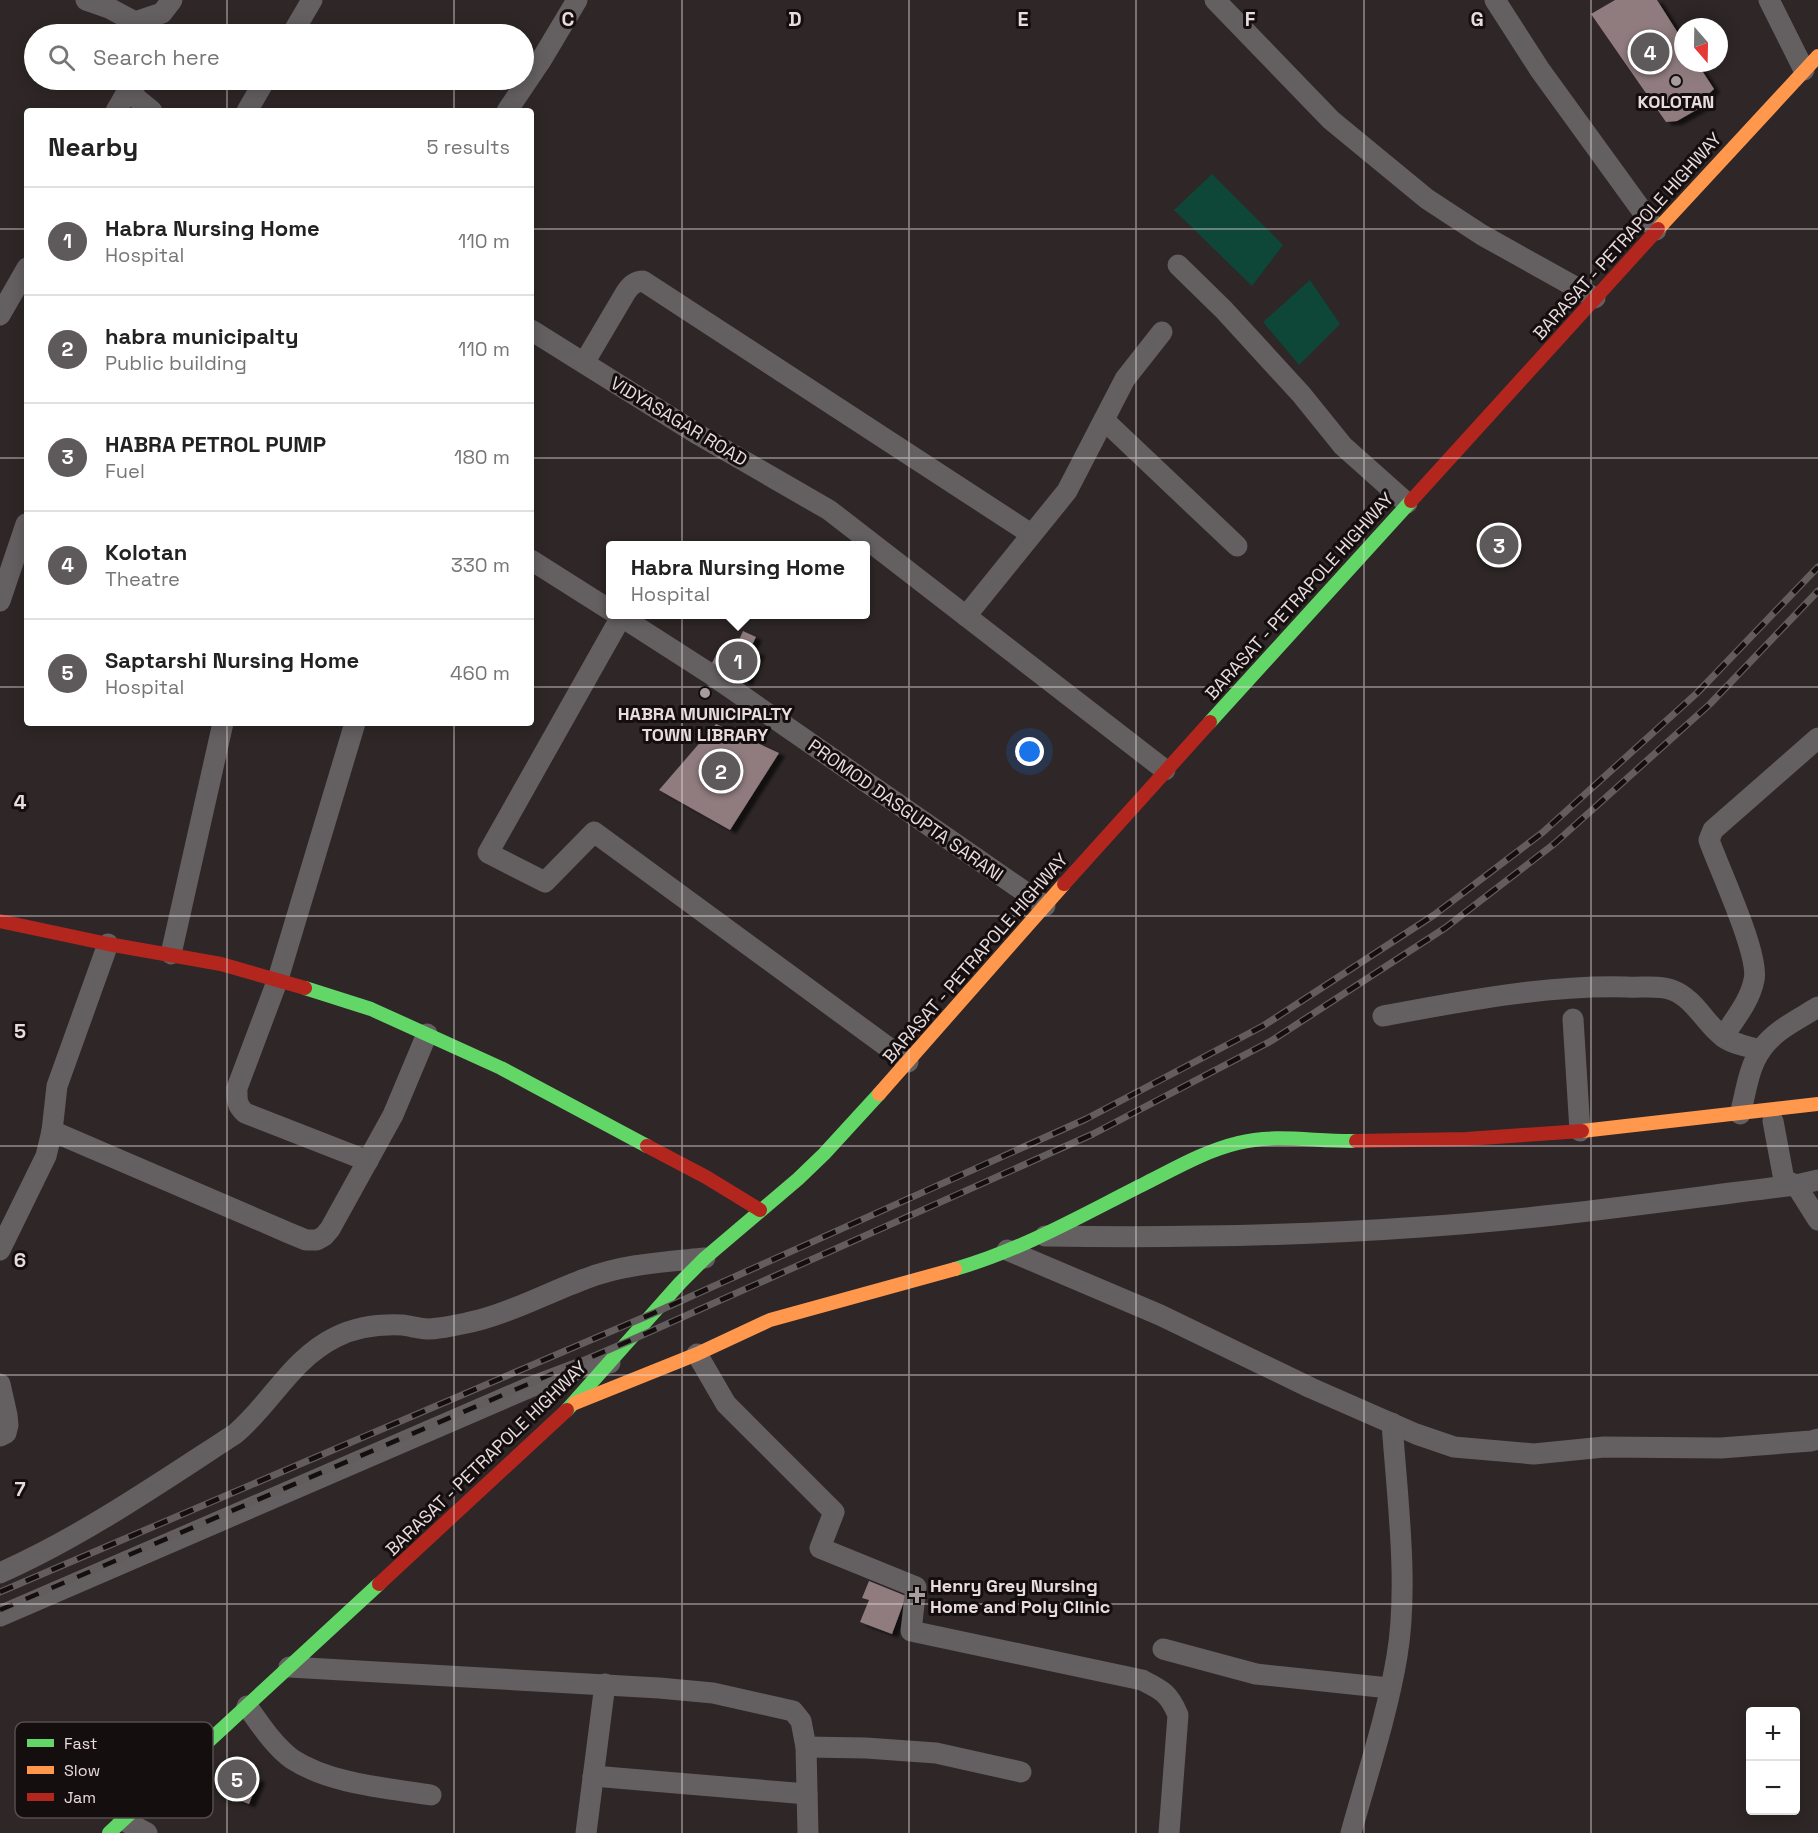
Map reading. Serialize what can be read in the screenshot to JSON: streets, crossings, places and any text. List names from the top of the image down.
{
  "streets": {
    "main road": ["BARASAT - PETRAPOLE HIGHWAY"],
    "street": ["VIDYASAGAR ROAD", "PROMOD DASGUPTA SARANI"]
  },
  "crossings": [
    ["BARASAT - PETRAPOLE HIGHWAY", "VIDYASAGAR ROAD"],
    ["BARASAT - PETRAPOLE HIGHWAY", "PROMOD DASGUPTA SARANI"]
  ],
  "places": {
    "other": ["KOLOTAN", "HABRA MUNICIPALTY TOWN LIBRARY"],
    "health": ["Henry Grey Nursing Home and Poly Clinic"]
  },
  "legend": ["Fast", "Slow", "Jam"],
  "north": "bottom",
  "page": {
    "search": "Search here",
    "pins": [
      "4",
      "3",
      "1",
      "2",
      "5"
    ],
    "heading": ["Nearby", "5 results"],
    "list": [
      {
        "mark": "1",
        "name": "Habra Nursing Home",
        "note": "Hospital",
        "value": "110 m"
      },
      {
        "mark": "2",
        "name": "habra municipalty",
        "note": "Public building",
        "value": "110 m"
      },
      {
        "mark": "3",
        "name": "HABRA PETROL PUMP",
        "note": "Fuel",
        "value": "180 m"
      },
      {
        "mark": "4",
        "name": "Kolotan",
        "note": "Theatre",
        "value": "330 m"
      },
      {
        "mark": "5",
        "name": "Saptarshi Nursing Home",
        "note": "Hospital",
        "value": "460 m"
      }
    ],
    "popup": ["Habra Nursing Home", "Hospital"],
    "map_buttons": ["+", "−"]
  },
  "grid": {
    "columns": [
      "C",
      "D",
      "E",
      "F",
      "G"
    ],
    "rows": [
      "4",
      "5",
      "6",
      "7"
    ]
  }
}
